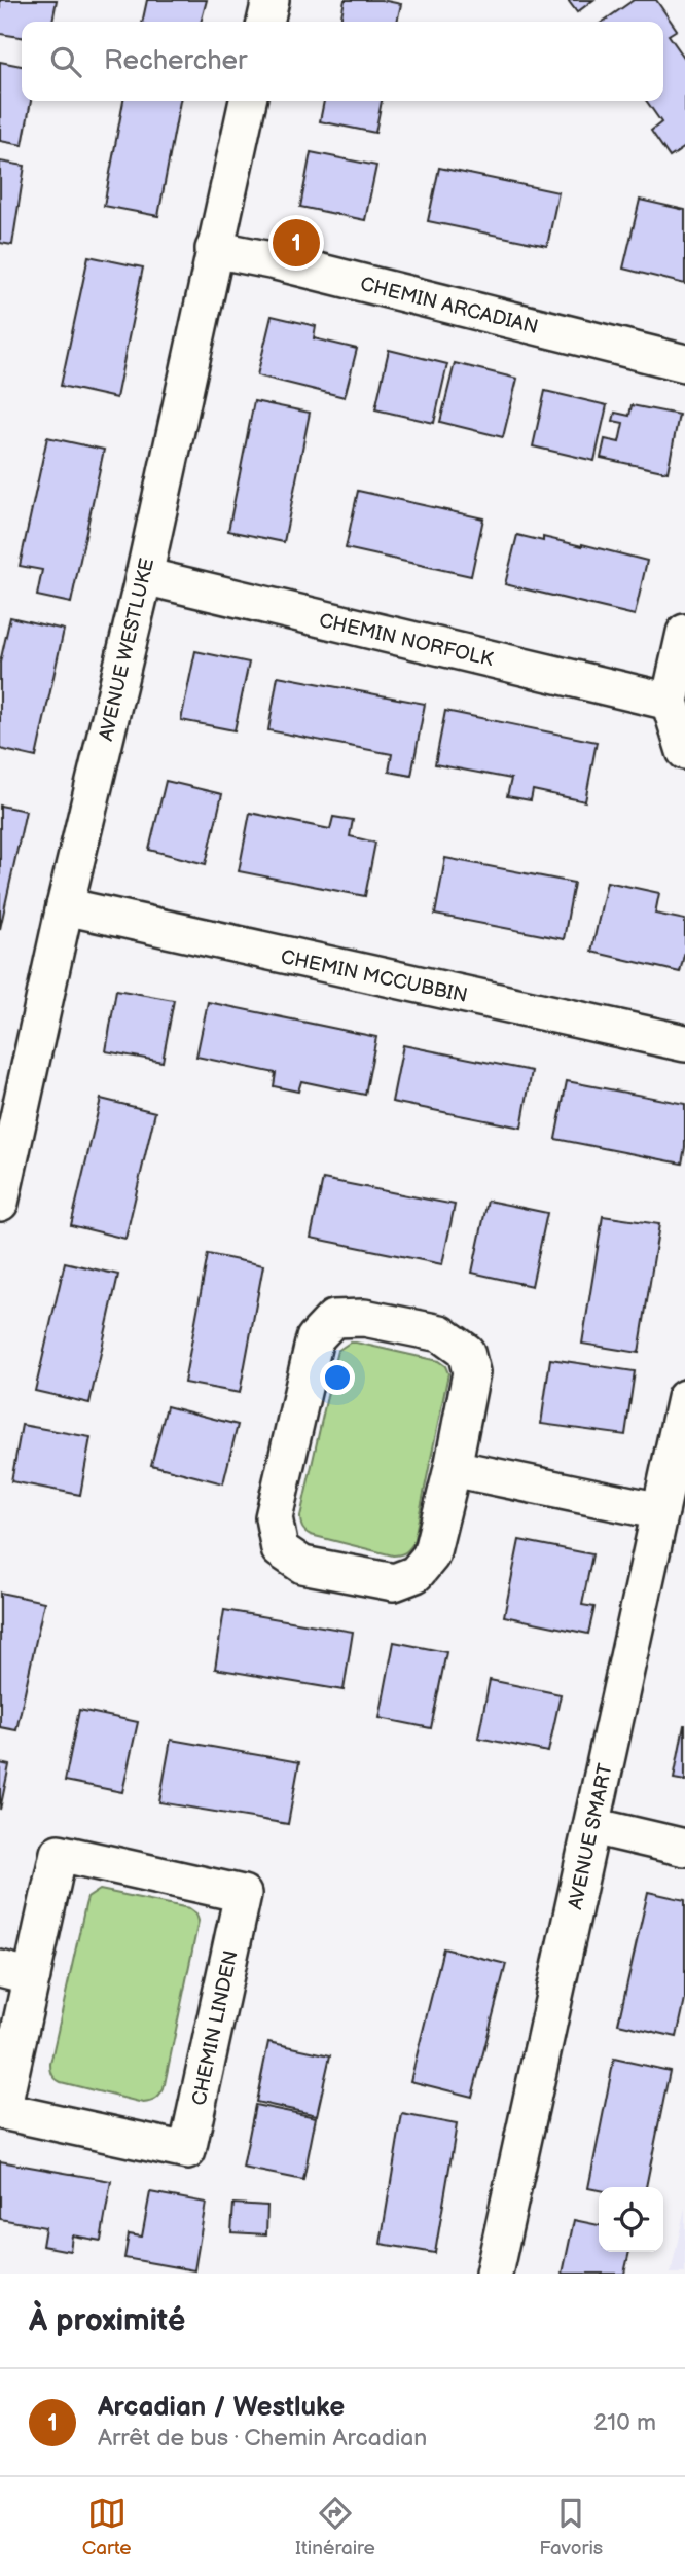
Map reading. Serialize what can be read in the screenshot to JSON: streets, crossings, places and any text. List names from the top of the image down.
{
  "streets": {
    "street": [
      "CHEMIN ARCADIAN",
      "CHEMIN NORFOLK",
      "AVENUE WESTLUKE",
      "CHEMIN MCCUBBIN",
      "AVENUE SMART",
      "CHEMIN LINDEN"
    ]
  },
  "crossings": [
    ["CHEMIN ARCADIAN", "AVENUE WESTLUKE"],
    ["CHEMIN NORFOLK", "AVENUE WESTLUKE"],
    ["AVENUE WESTLUKE", "CHEMIN MCCUBBIN"]
  ],
  "page": {
    "search": "Rechercher",
    "pins": "1",
    "heading": "À proximité",
    "list": [
      {
        "mark": "1",
        "name": "Arcadian / Westluke",
        "note": "Arrêt de bus · Chemin Arcadian",
        "value": "210 m"
      }
    ],
    "nav": ["Carte", "Itinéraire", "Favoris"]
  }
}
